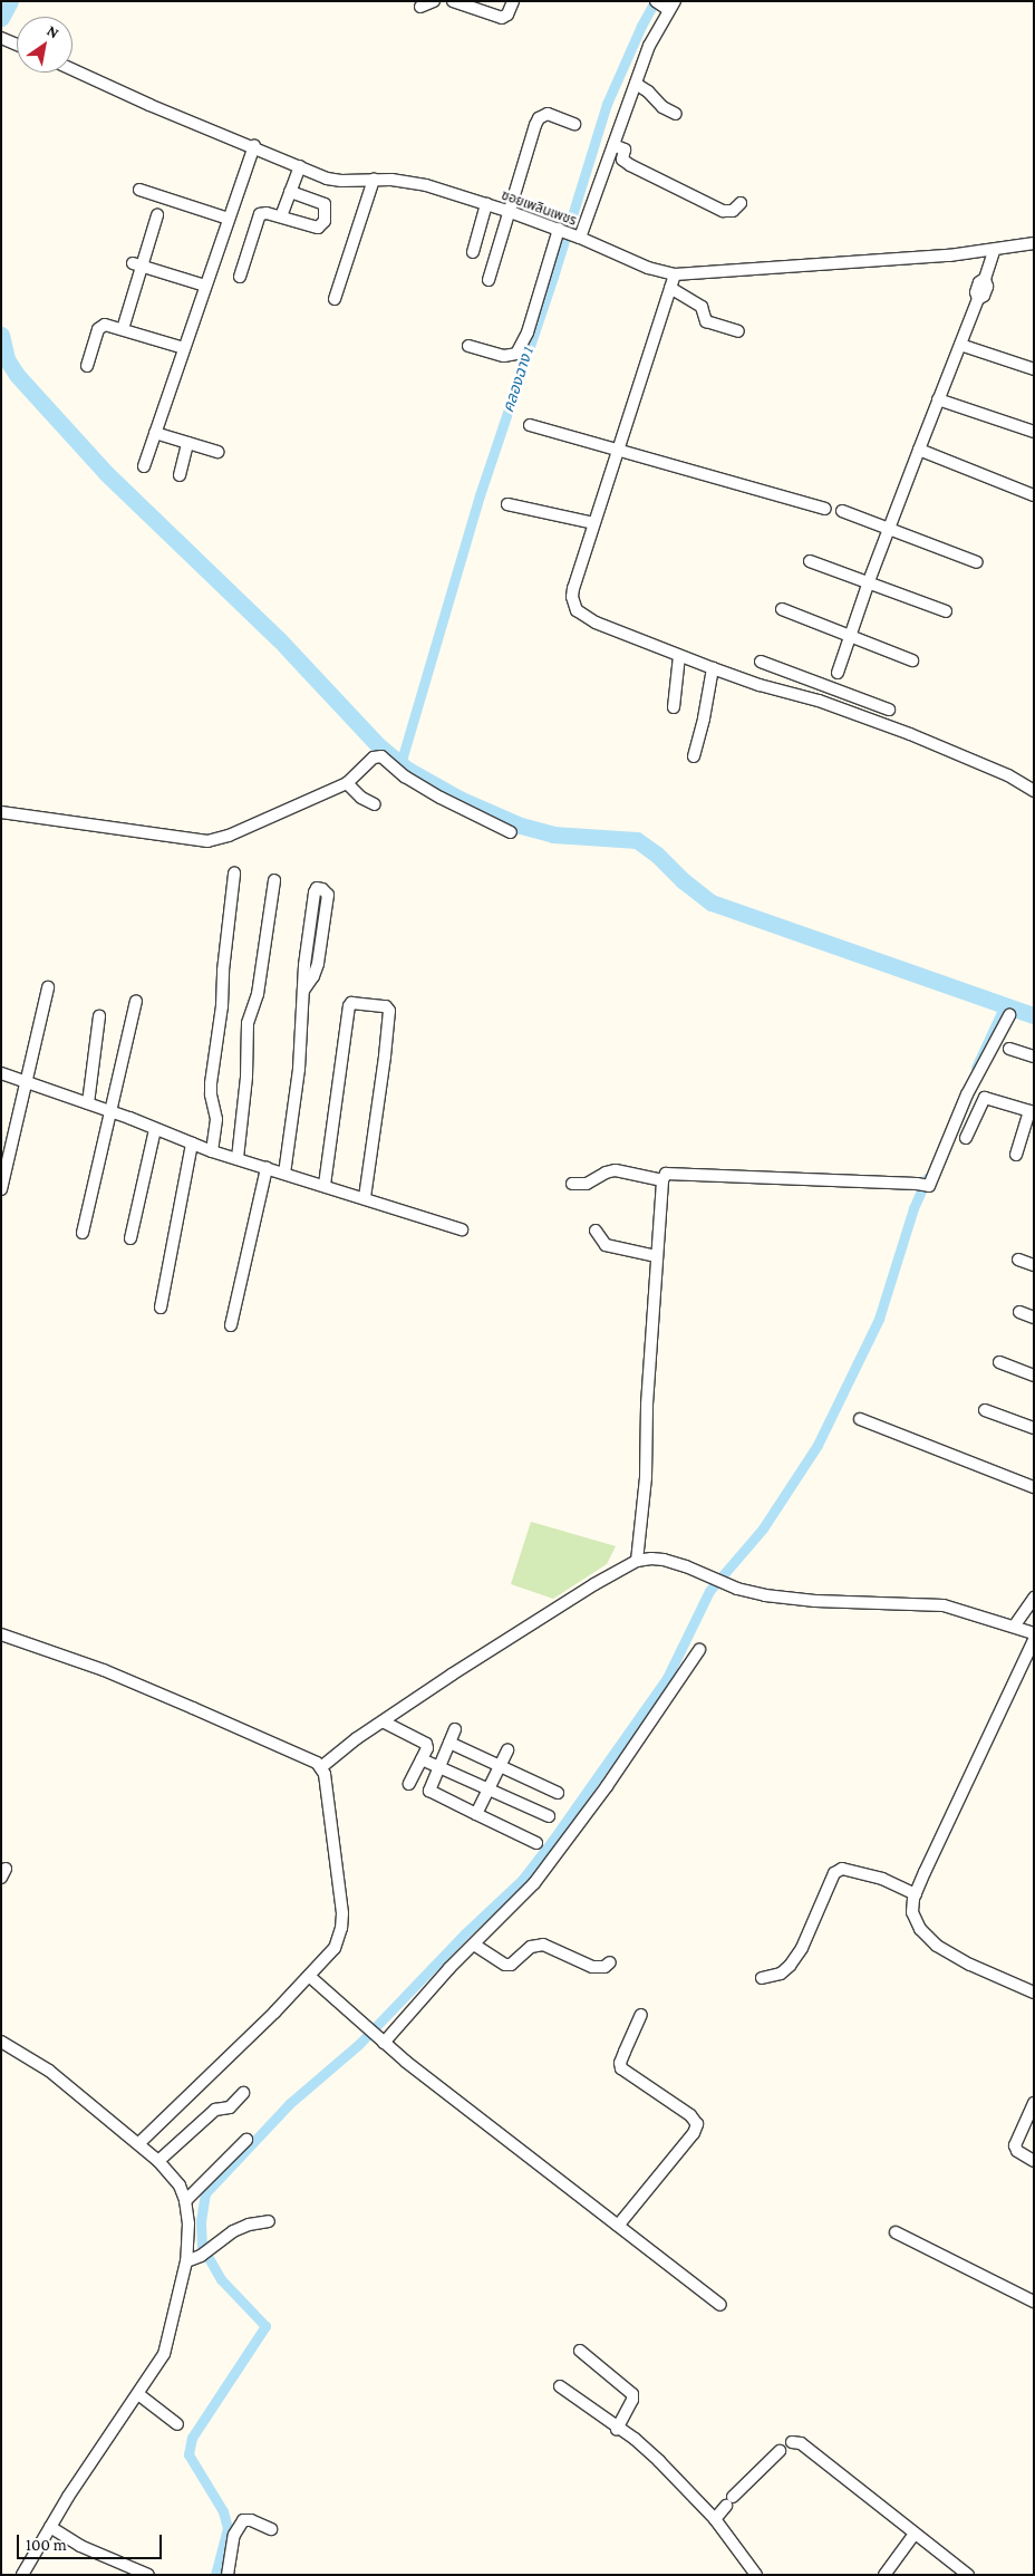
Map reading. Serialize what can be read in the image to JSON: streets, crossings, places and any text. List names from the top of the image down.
{
  "streets": {
    "street": ["ซอยเพลินเพชร"]
  },
  "water": ["คลองฉาง 1"],
  "scale_bar": "100 m",
  "north": "top right"
}
